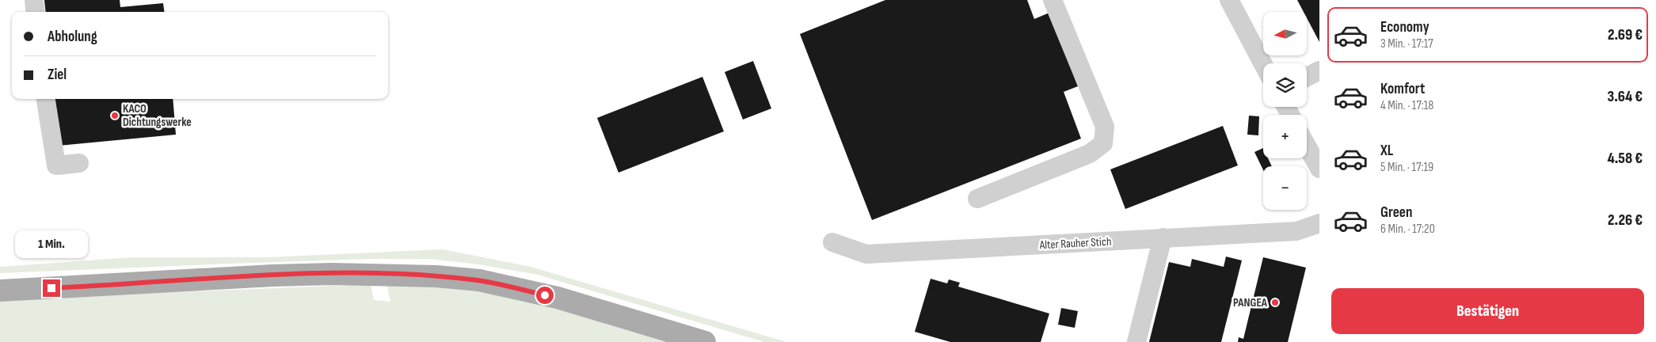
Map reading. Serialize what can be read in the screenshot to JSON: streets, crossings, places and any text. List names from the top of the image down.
{
  "streets": {
    "street": ["Alter Rauher Stich"]
  },
  "places": ["KACO Dichtungswerke", "PANGEA"],
  "north": "left",
  "page": {
    "list": [
      {
        "name": "Economy",
        "note": "3 Min. · 17:17",
        "value": "2.69 €"
      },
      {
        "name": "Komfort",
        "note": "4 Min. · 17:18",
        "value": "3.64 €"
      },
      {
        "name": "XL",
        "note": "5 Min. · 17:19",
        "value": "4.58 €"
      },
      {
        "name": "Green",
        "note": "6 Min. · 17:20",
        "value": "2.26 €"
      }
    ],
    "map_buttons": ["+", "−"],
    "banner": ["Abholung", "Ziel"],
    "bubble": "1 Min.",
    "buttons": "Bestätigen"
  }
}
